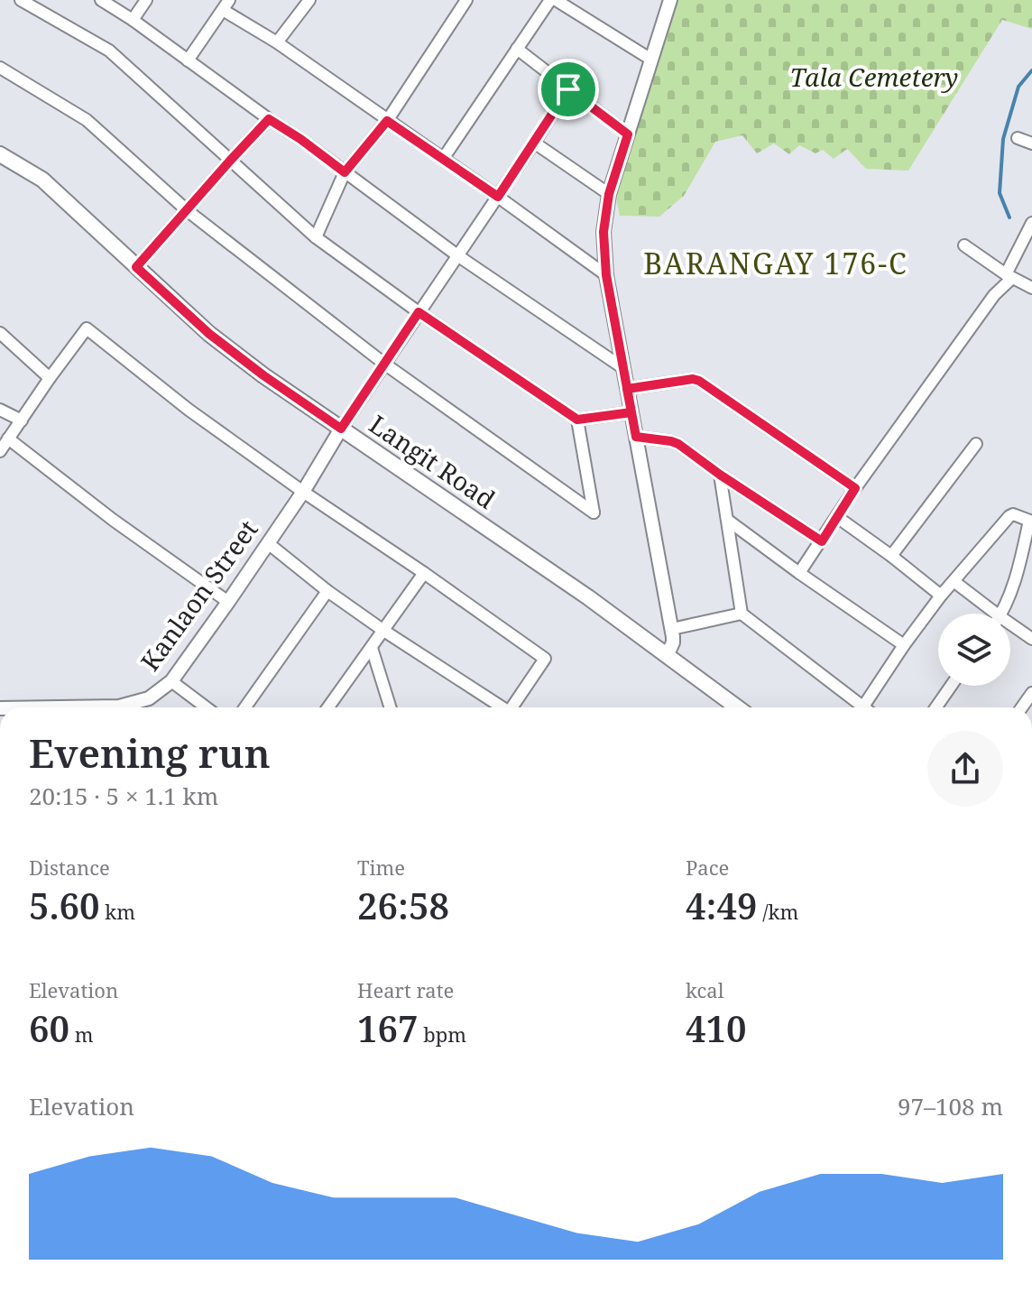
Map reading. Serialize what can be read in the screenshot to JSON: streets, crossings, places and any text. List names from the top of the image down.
{
  "streets": {
    "main road": ["Langit Road"],
    "street": ["Kanlaon Street"]
  },
  "crossings": [
    ["Langit Road", "Kanlaon Street"]
  ],
  "districts": ["BARANGAY 176-C"],
  "parks": ["Tala Cemetery"],
  "page": {
    "heading": ["Evening run", "20:15 · 5 × 1.1 km"],
    "stats": [
      ["Distance", "5.60 km"],
      ["Time", "26:58"],
      ["Pace", "4:49 /km"],
      ["Elevation", "60 m"],
      ["Heart rate", "167 bpm"],
      ["kcal", "410"]
    ],
    "chart": ["Elevation", "97–108 m"]
  }
}
